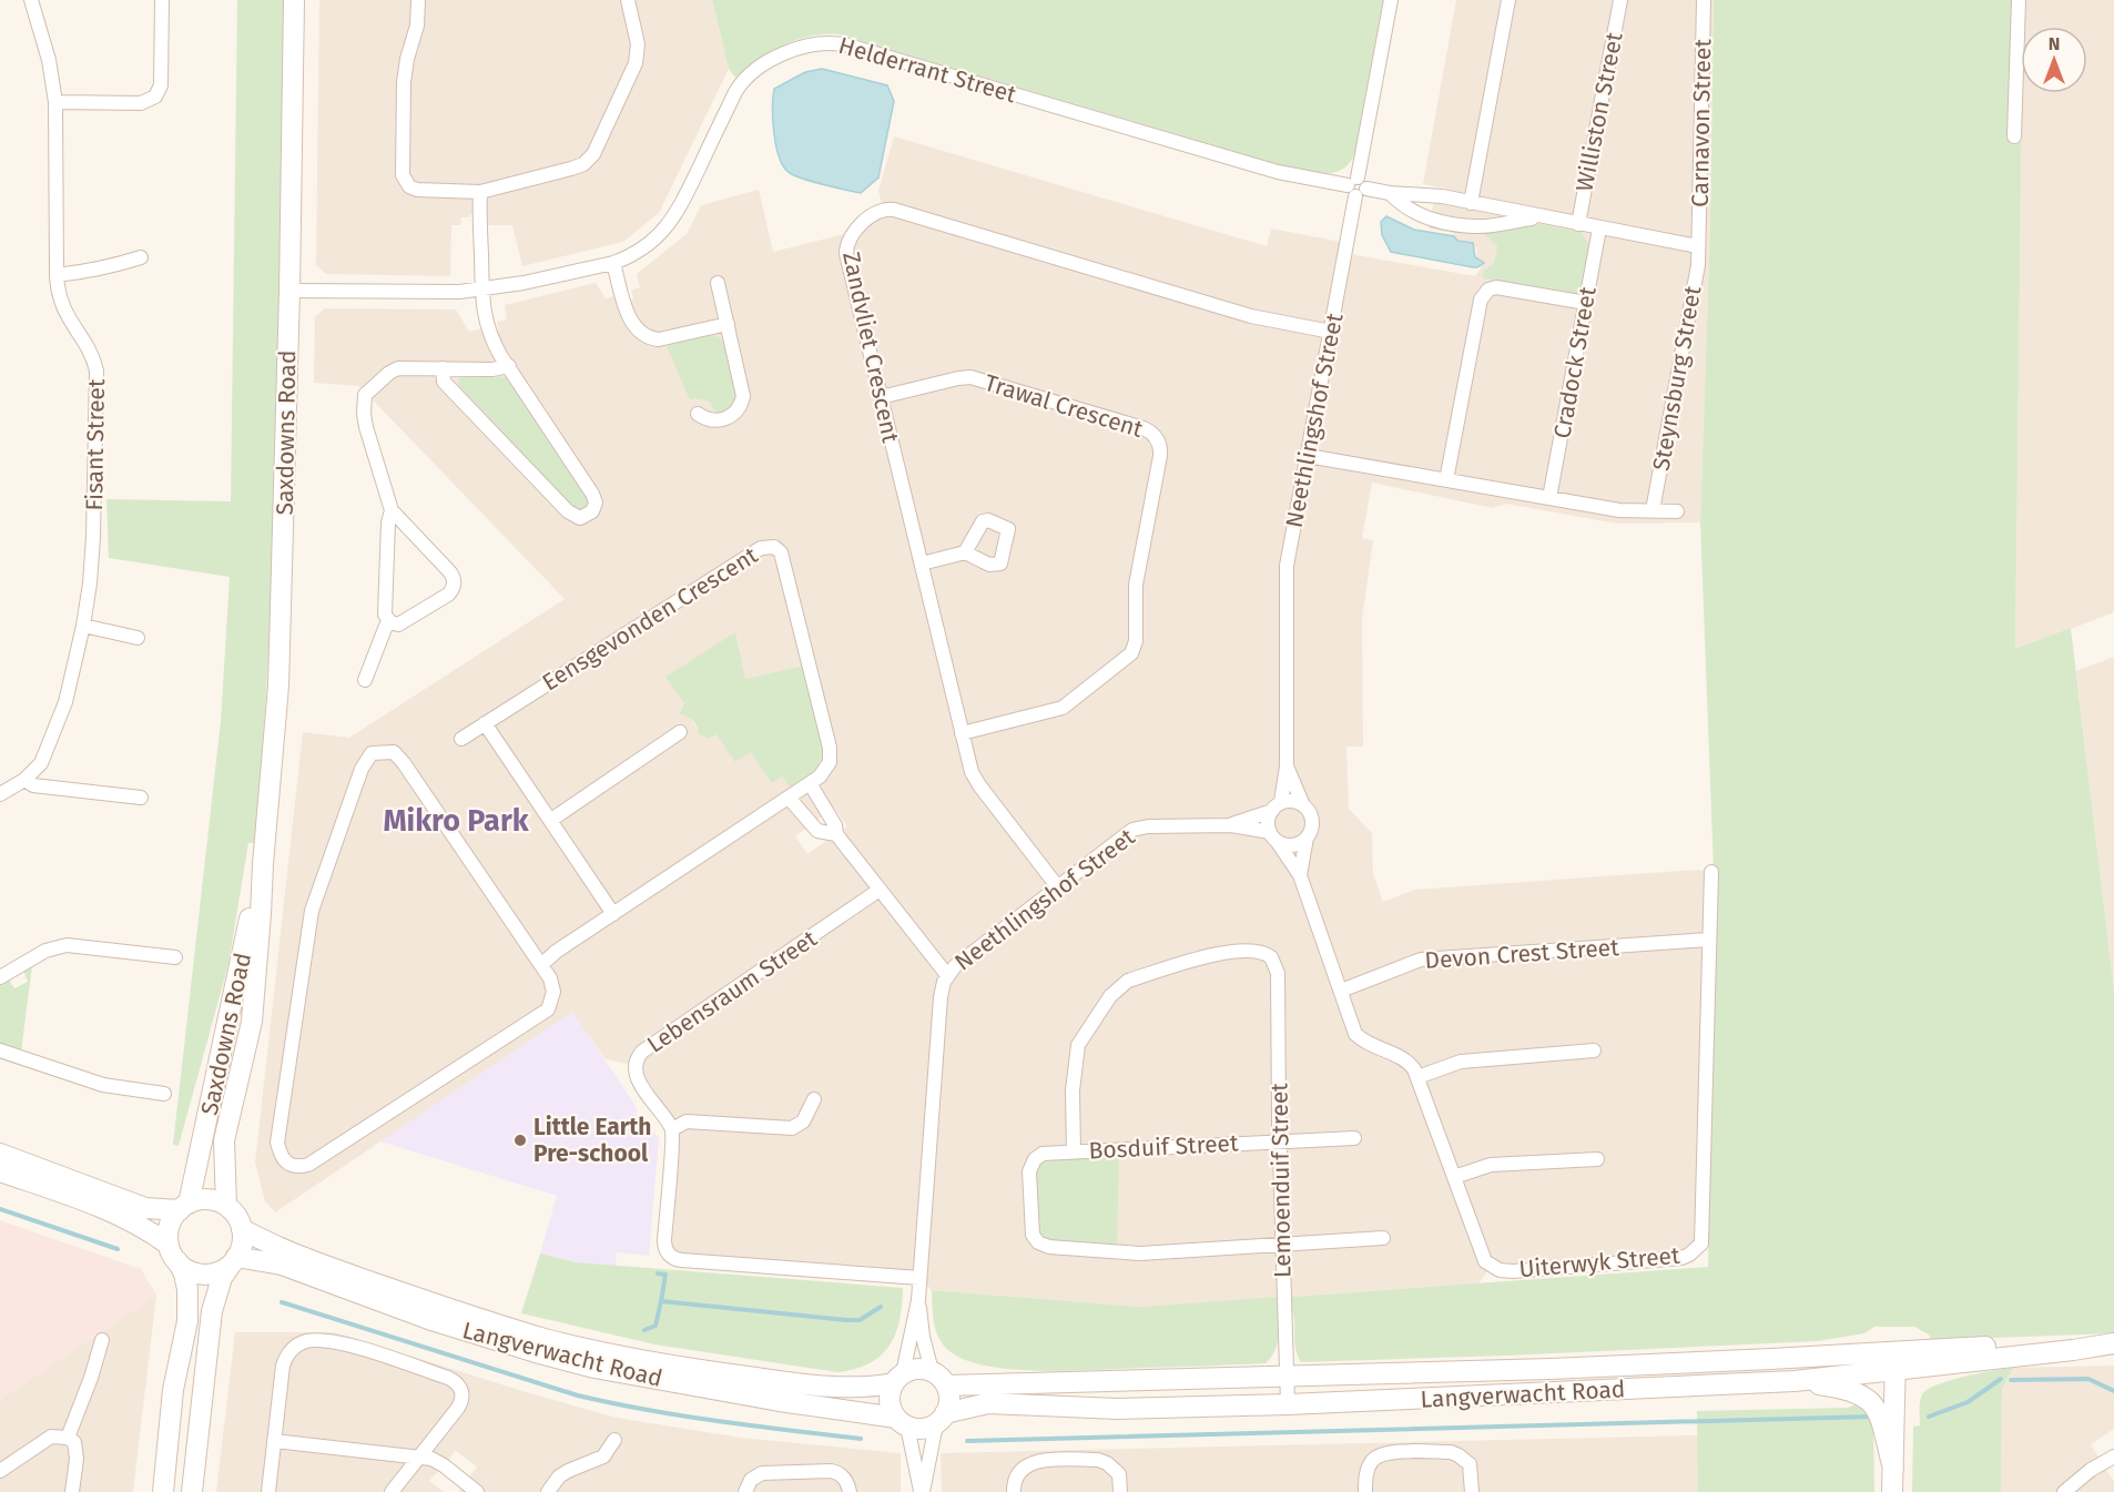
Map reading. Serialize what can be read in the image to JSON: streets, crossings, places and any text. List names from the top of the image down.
{
  "streets": {
    "street": [
      "Helderrant Street",
      "Williston Street",
      "Carnavon Street",
      "Zandvliet Crescent",
      "Cradock Street",
      "Steynsburg Street",
      "Trawal Crescent",
      "Neethlingshof Street",
      "Saxdowns Road",
      "Fisant Street",
      "Eensgevonden Crescent",
      "Devon Crest Street",
      "Lebensraum Street",
      "Bosduif Street",
      "Lemoenduif Street",
      "Uiterwyk Street",
      "Langverwacht Road"
    ]
  },
  "crossings": [
    ["Helderrant Street", "Williston Street"],
    ["Helderrant Street", "Carnavon Street"],
    ["Helderrant Street", "Cradock Street"],
    ["Helderrant Street", "Steynsburg Street"],
    ["Helderrant Street", "Neethlingshof Street"],
    ["Helderrant Street", "Saxdowns Road"],
    ["Carnavon Street", "Steynsburg Street"],
    ["Zandvliet Crescent", "Trawal Crescent"],
    ["Zandvliet Crescent", "Neethlingshof Street"],
    ["Neethlingshof Street", "Uiterwyk Street"],
    ["Neethlingshof Street", "Langverwacht Road"],
    ["Saxdowns Road", "Langverwacht Road"],
    ["Devon Crest Street", "Uiterwyk Street"],
    ["Bosduif Street", "Lemoenduif Street"],
    ["Lemoenduif Street", "Langverwacht Road"]
  ],
  "districts": ["Mikro Park"],
  "places": ["Little Earth Pre-school"],
  "north": "top"
}
